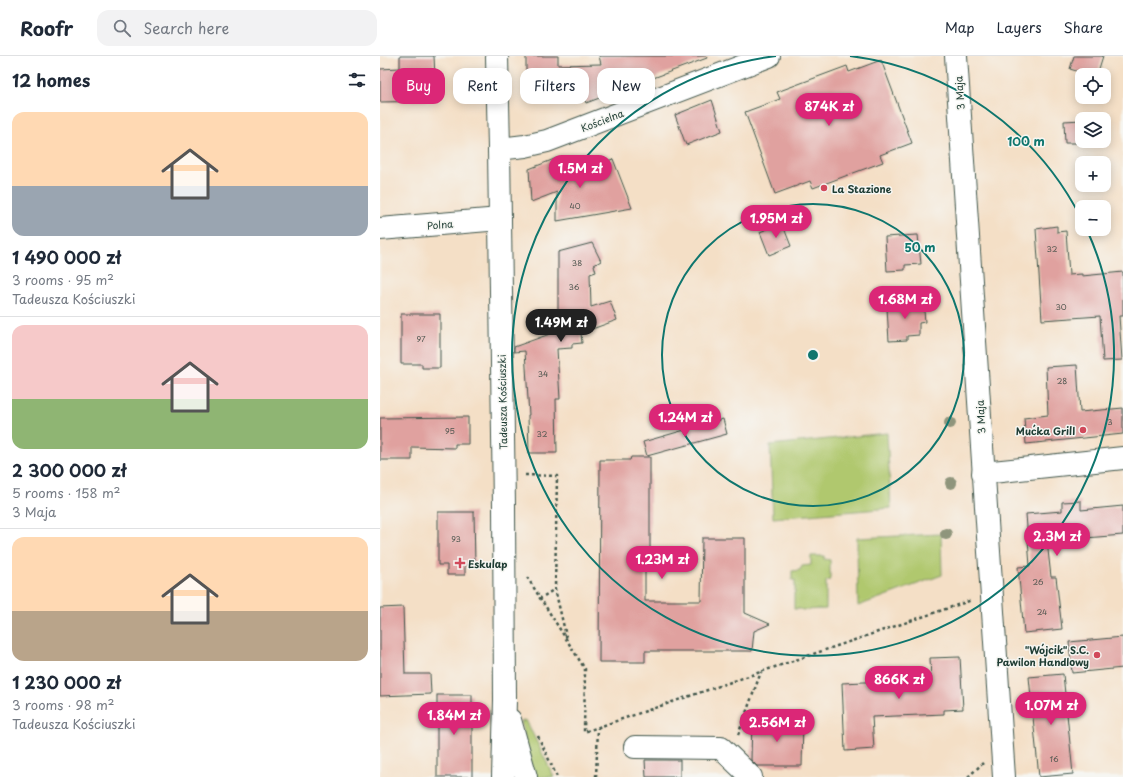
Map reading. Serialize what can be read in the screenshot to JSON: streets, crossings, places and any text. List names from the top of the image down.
{
  "streets": {
    "street": [
      "3 Maja",
      "Kościelna",
      "Polna",
      "Tadeusza Kościuszki"
    ]
  },
  "crossings": [
    ["Kościelna", "Tadeusza Kościuszki"],
    ["Polna", "Tadeusza Kościuszki"]
  ],
  "places": {
    "other": ["La Stazione", "Mućka Grill", "\"Wójcik\" S.C. Pawilon Handlowy"],
    "health": ["Eskulap"]
  },
  "house_numbers": [
    "40",
    "32",
    "38",
    "36",
    "30",
    "97",
    "34",
    "28",
    "3",
    "95",
    "32",
    "93",
    "26",
    "24",
    "16"
  ],
  "page": {
    "header": "Roofr",
    "search": "Search here",
    "nav": ["Map", "Layers", "Share"],
    "heading": "12 homes",
    "map_buttons": ["+", "−"],
    "chip": [
      "Buy",
      "Rent",
      "Filters",
      "New"
    ],
    "price": [
      "874K zł",
      "1.5M zł",
      "1.95M zł",
      "1.68M zł",
      "1.49M zł",
      "1.24M zł",
      "2.3M zł",
      "1.23M zł",
      "866K zł",
      "1.07M zł",
      "1.84M zł",
      "2.56M zł"
    ],
    "list": [
      {
        "name": "1 490 000 zł",
        "note": "3 rooms · 95 m² · Tadeusza Kościuszki"
      },
      {
        "name": "2 300 000 zł",
        "note": "5 rooms · 158 m² · 3 Maja"
      },
      {
        "name": "1 230 000 zł",
        "note": "3 rooms · 98 m² · Tadeusza Kościuszki"
      }
    ]
  },
  "rings": ["100 m", "50 m"]
}
